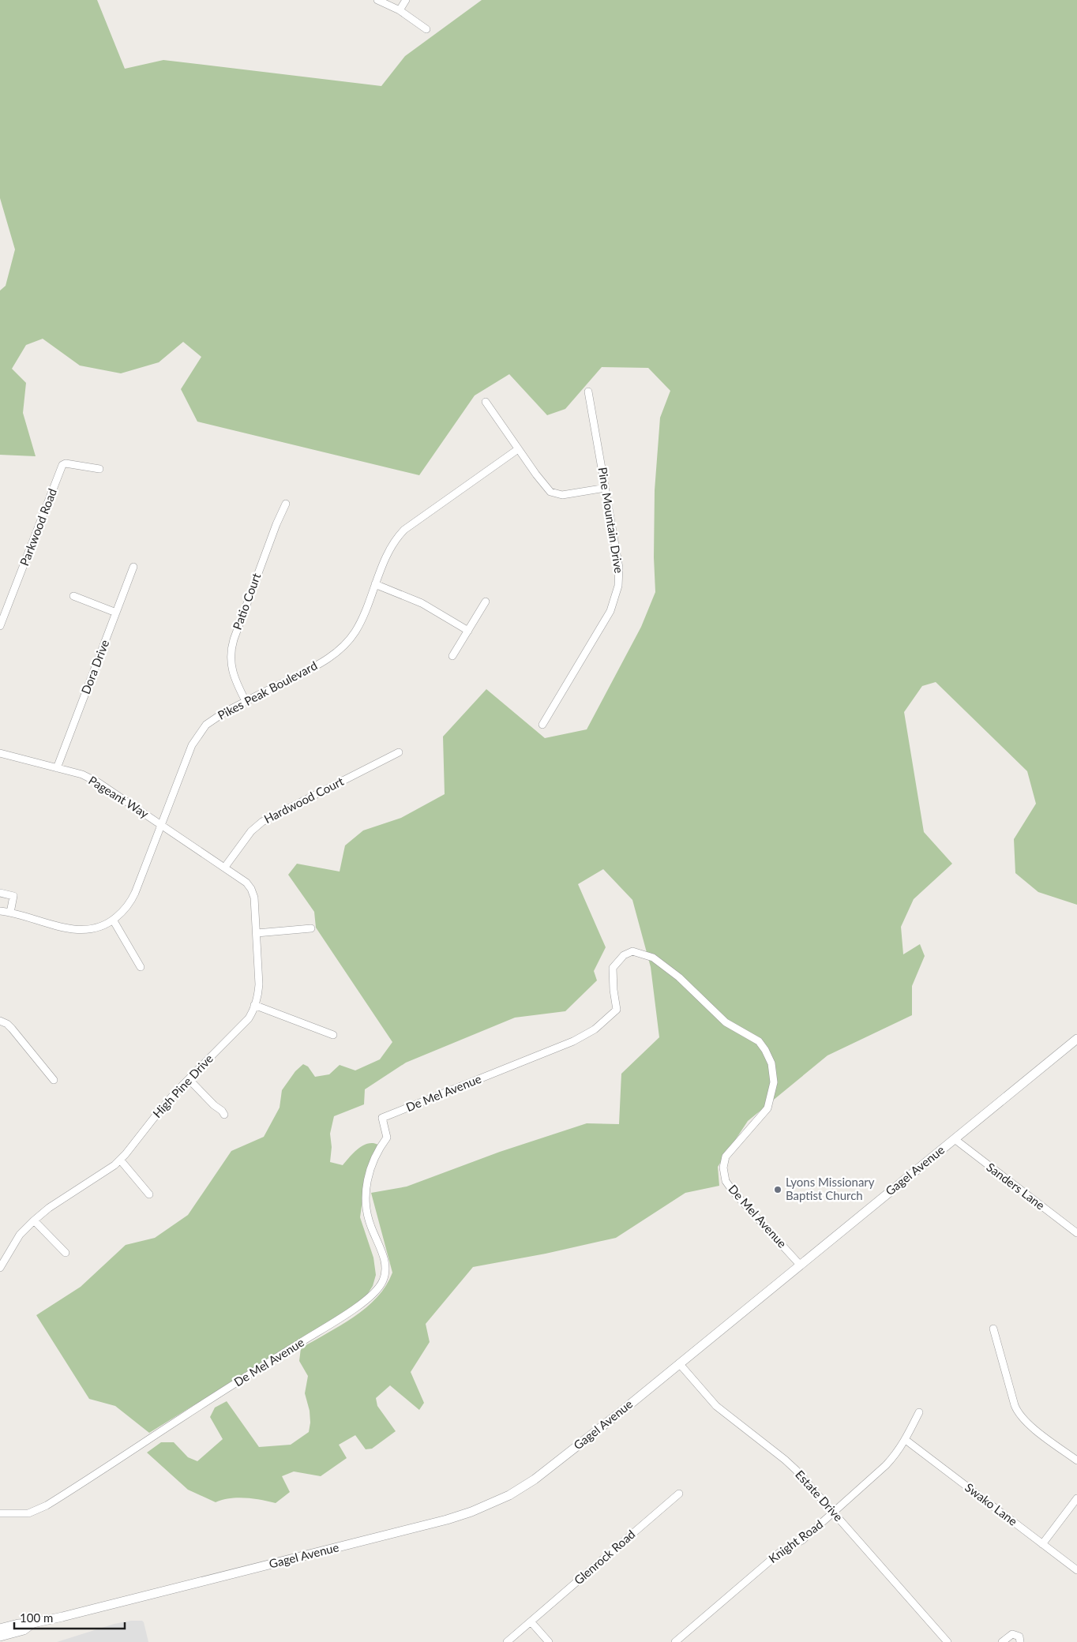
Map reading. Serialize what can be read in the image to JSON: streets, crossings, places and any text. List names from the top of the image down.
{
  "streets": {
    "street": [
      "Pine Mountain Drive",
      "Parkwood Road",
      "Patio Court",
      "Dora Drive",
      "Pikes Peak Boulevard",
      "Pageant Way",
      "Hardwood Court",
      "High Pine Drive",
      "De Mel Avenue",
      "Gagel Avenue",
      "Sanders Lane",
      "Estate Drive",
      "Swako Lane",
      "Knight Road",
      "Glenrock Road"
    ]
  },
  "crossings": [
    ["Patio Court", "Pikes Peak Boulevard"],
    ["Dora Drive", "Pageant Way"],
    ["Pikes Peak Boulevard", "Pageant Way"],
    ["Pageant Way", "Hardwood Court"],
    ["Pageant Way", "High Pine Drive"],
    ["Hardwood Court", "High Pine Drive"],
    ["De Mel Avenue", "Gagel Avenue"],
    ["Gagel Avenue", "Sanders Lane"],
    ["Gagel Avenue", "Estate Drive"],
    ["Estate Drive", "Knight Road"],
    ["Swako Lane", "Knight Road"]
  ],
  "places": ["Lyons Missionary Baptist Church"],
  "scale_bar": "100 m"
}
